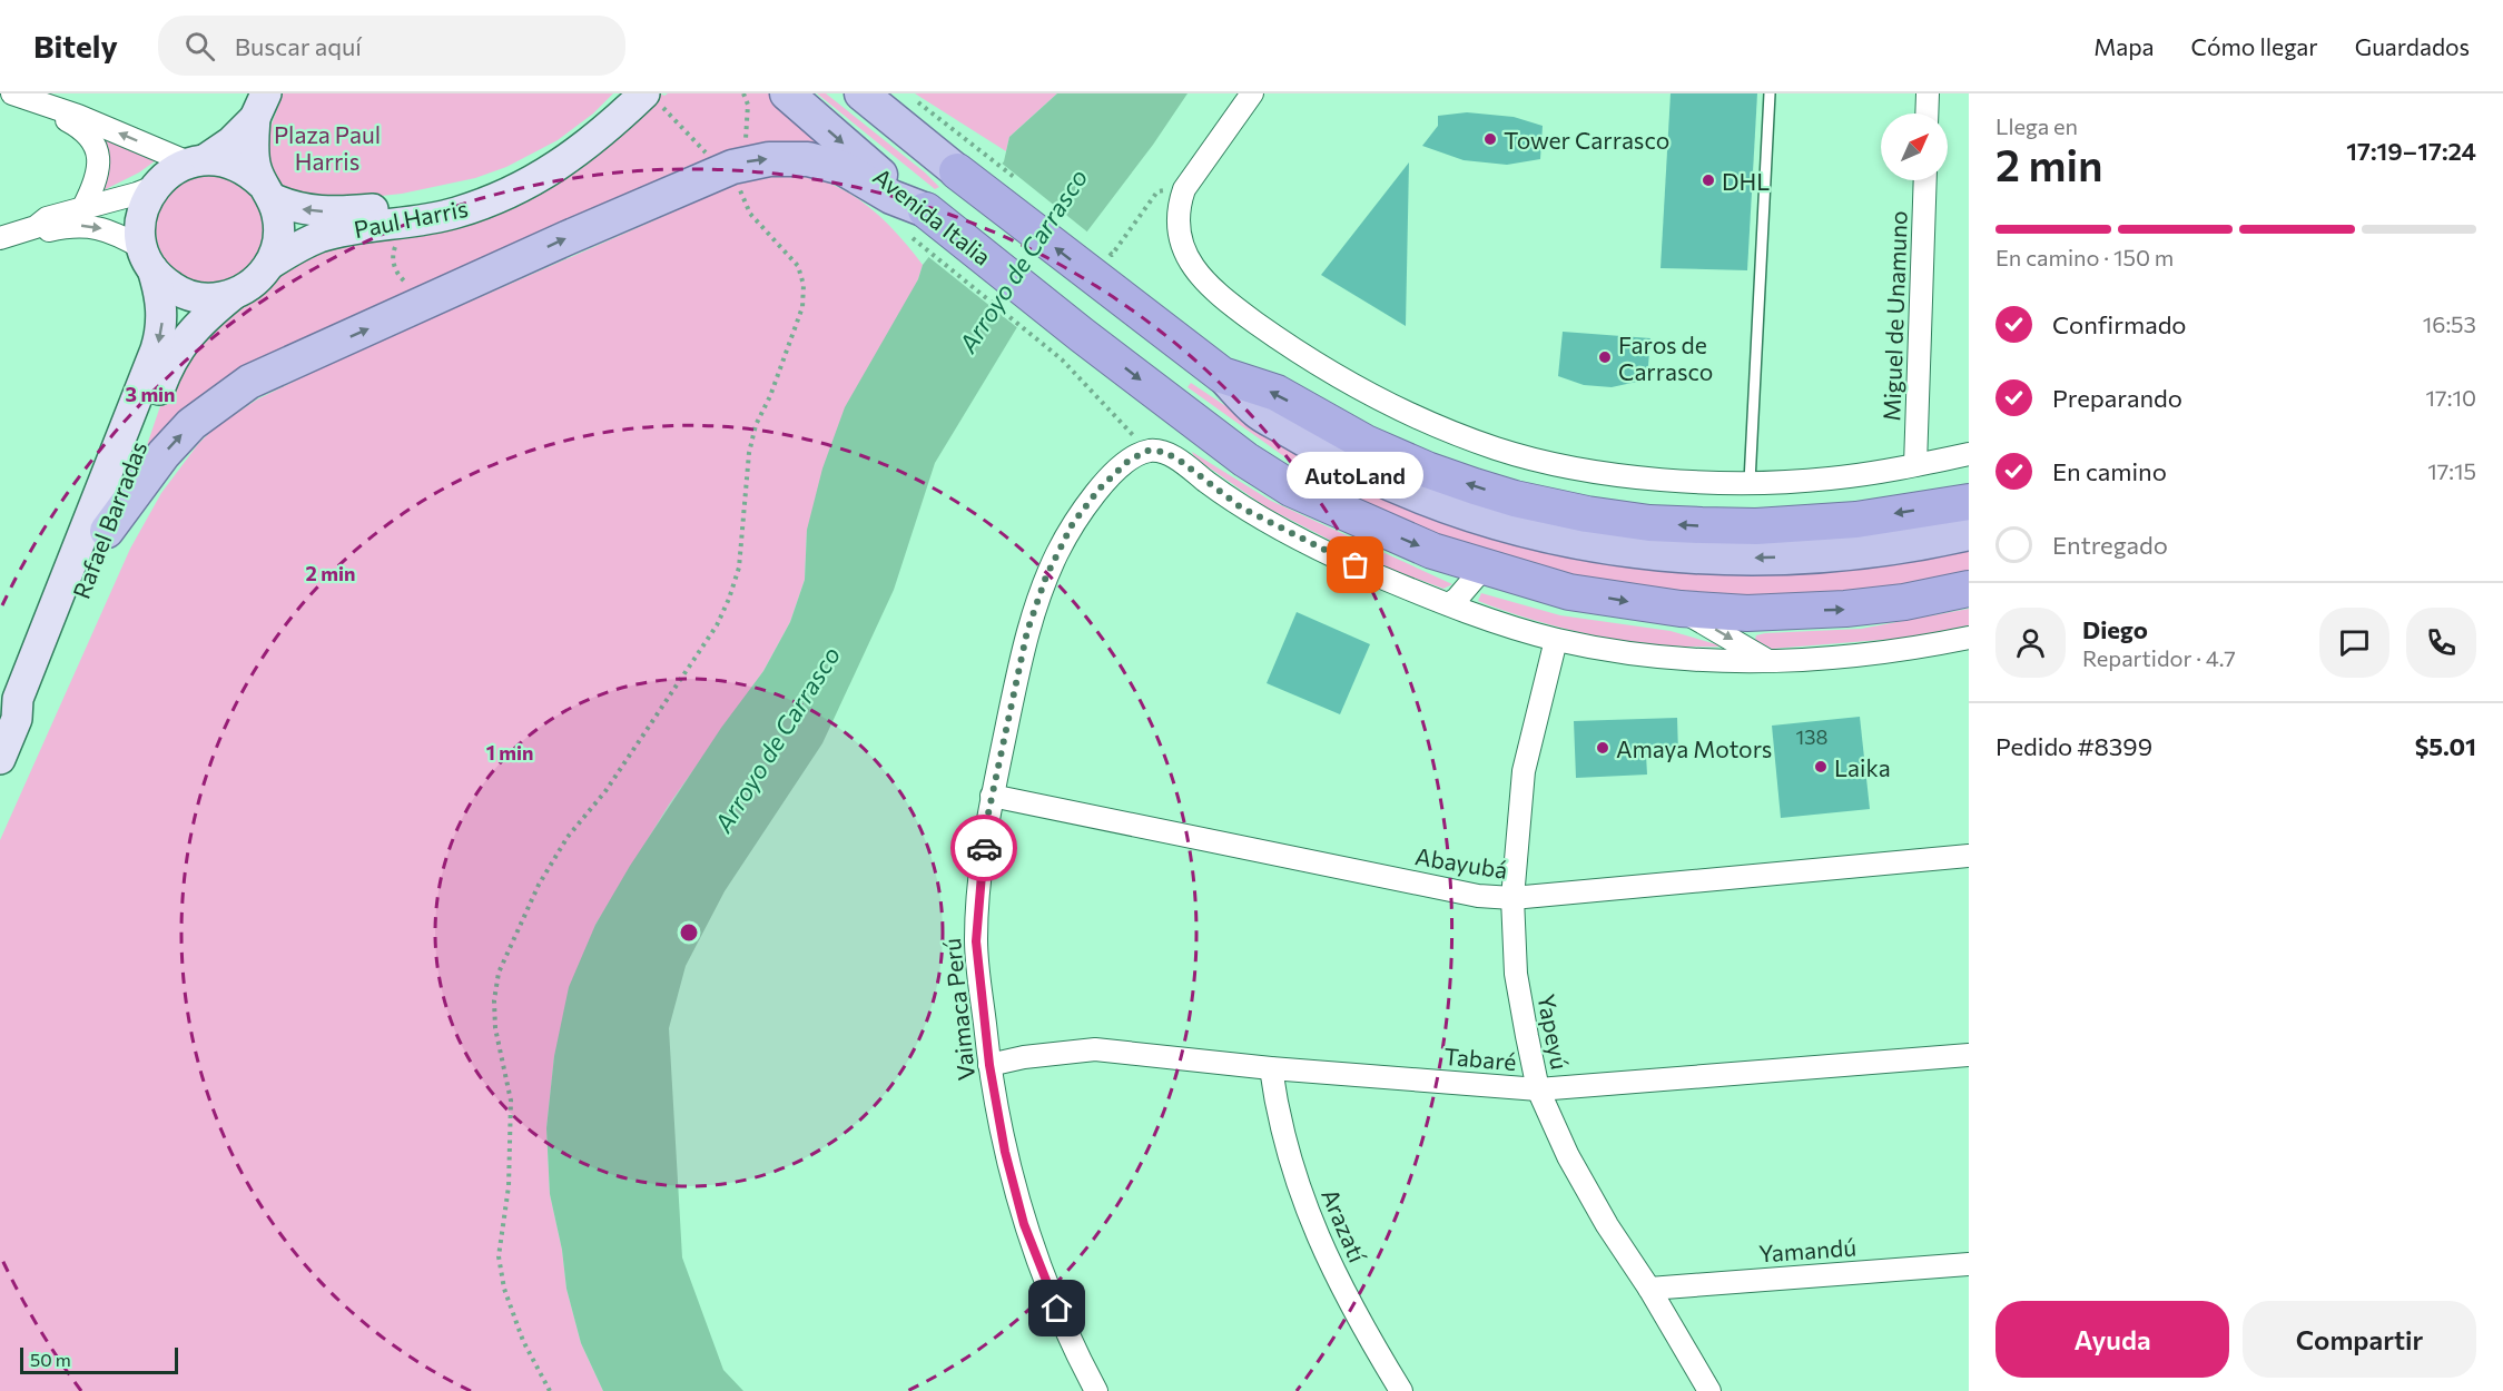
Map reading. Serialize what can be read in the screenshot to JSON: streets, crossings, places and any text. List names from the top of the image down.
{
  "streets": {
    "highway": ["Avenida Italia"],
    "main road": ["Paul Harris", "Rafael Barradas"],
    "street": [
      "Miguel de Unamuno",
      "Abayubá",
      "Vaimaca Perú",
      "Yapeyú",
      "Tabaré",
      "Arazatí",
      "Yamandú"
    ]
  },
  "crossings": [
    ["Paul Harris", "Rafael Barradas"],
    ["Abayubá", "Vaimaca Perú"],
    ["Abayubá", "Yapeyú"],
    ["Vaimaca Perú", "Tabaré"],
    ["Yapeyú", "Tabaré"],
    ["Yapeyú", "Yamandú"],
    ["Tabaré", "Arazatí"]
  ],
  "water": ["Arroyo de Carrasco"],
  "parks": ["Plaza Paul Harris"],
  "places": [
    "Tower Carrasco",
    "DHL",
    "Faros de Carrasco",
    "AutoLand",
    "Amaya Motors",
    "Laika"
  ],
  "house_numbers": ["138"],
  "scale_bar": "50 m",
  "north": "top right",
  "page": {
    "header": "Bitely",
    "search": "Buscar aquí",
    "nav": ["Mapa", "Cómo llegar", "Guardados"],
    "heading": ["2 min", "Llega en", "17:19–17:24"],
    "panel": [
      "Diego",
      "Repartidor · 4.7",
      "Pedido #8399",
      "$5.01"
    ],
    "bar": "En camino · 150 m",
    "list": [
      ["Confirmado", "16:53"],
      ["Preparando", "17:10"],
      ["En camino", "17:15"],
      "Entregado"
    ],
    "bubble": "AutoLand",
    "buttons": ["Ayuda", "Compartir"],
    "scale": "50 m"
  },
  "rings": ["3 min", "2 min", "1 min"]
}
